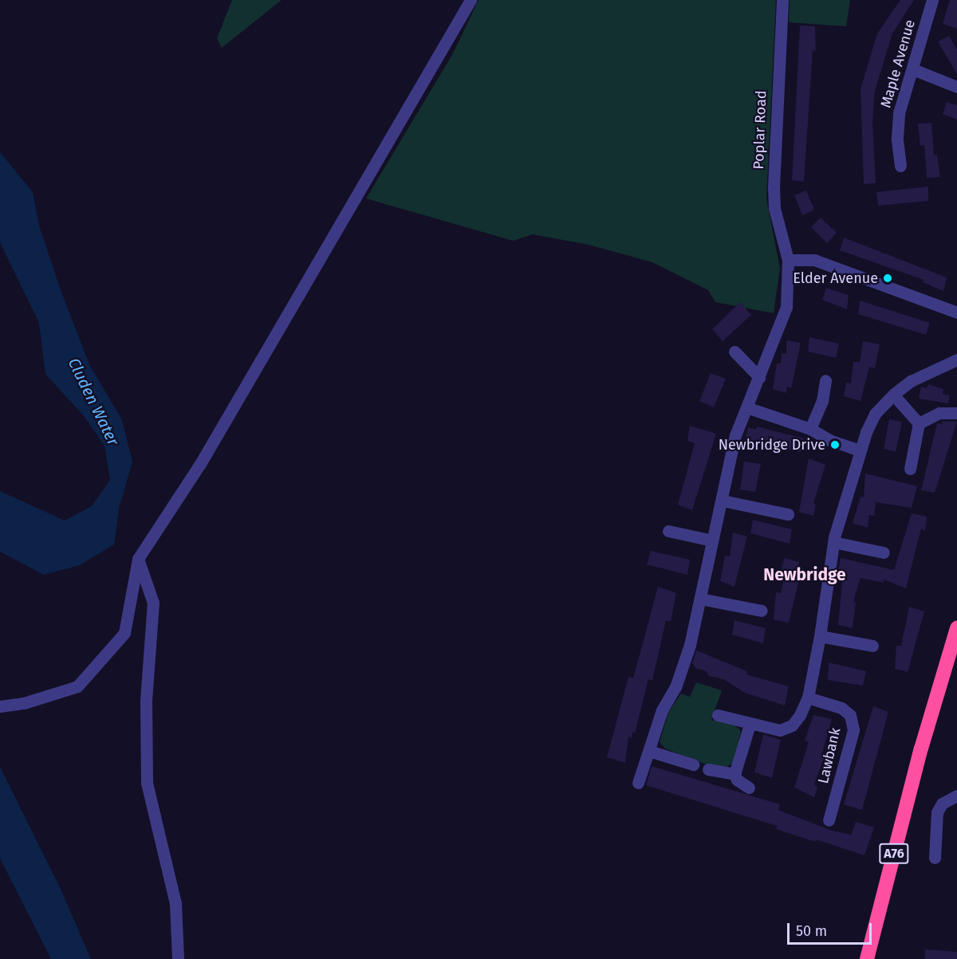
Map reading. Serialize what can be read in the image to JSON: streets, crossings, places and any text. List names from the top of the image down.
{
  "streets": {
    "highway": ["A76"],
    "street": ["Maple Avenue", "Poplar Road", "Lawbank"]
  },
  "districts": ["Newbridge"],
  "water": ["Cluden Water"],
  "places": ["Elder Avenue", "Newbridge Drive"],
  "scale_bar": "50 m"
}
